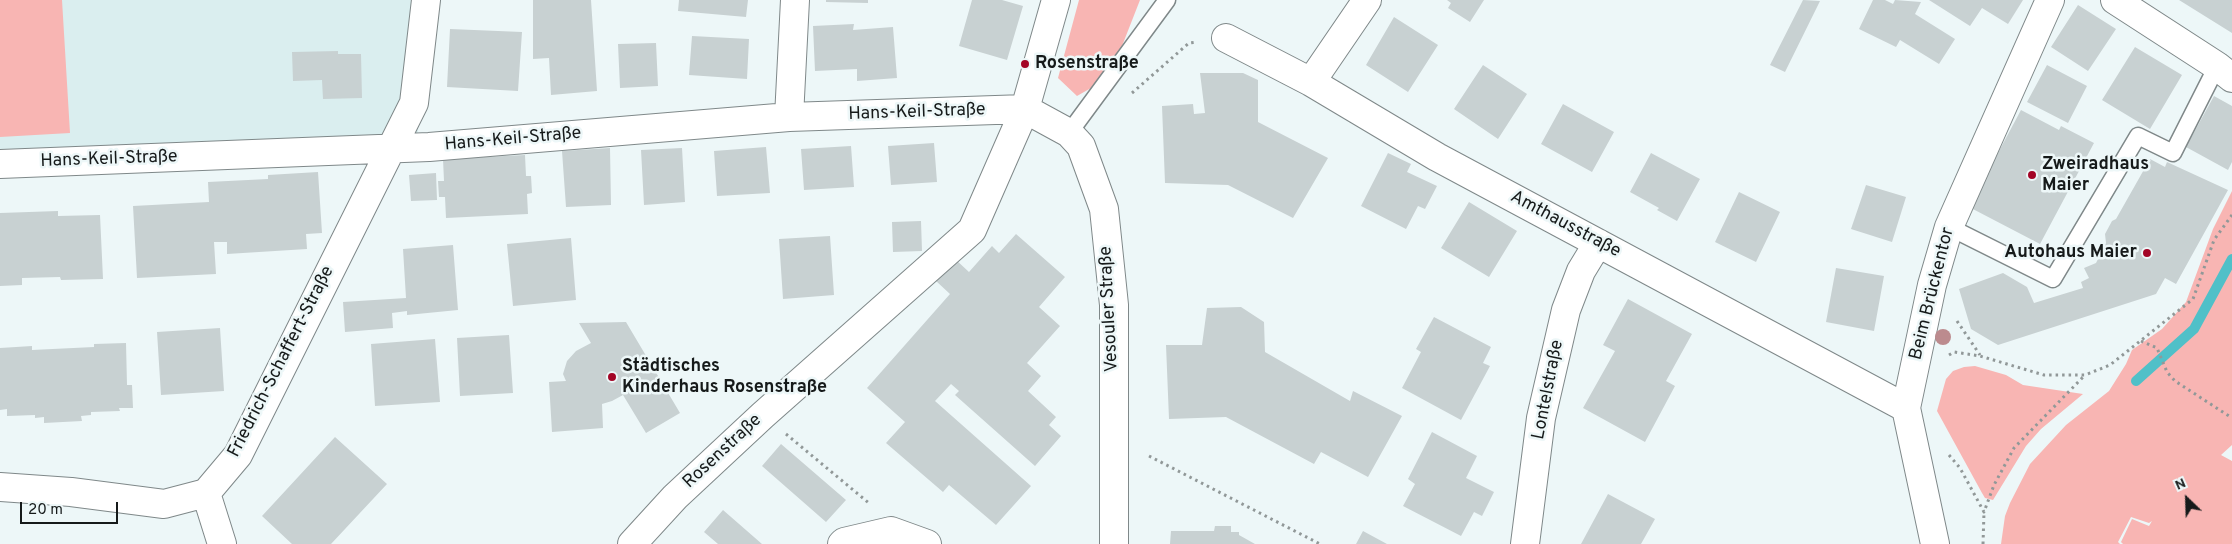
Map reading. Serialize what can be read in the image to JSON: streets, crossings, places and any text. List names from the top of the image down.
{
  "streets": {
    "street": [
      "Hans-Keil-Straße",
      "Amthausstraße",
      "Beim Brückentor",
      "Vesouler Straße",
      "Friedrich-Schaffert-Straße",
      "Lontelstraße",
      "Rosenstraße"
    ]
  },
  "crossings": [
    ["Hans-Keil-Straße", "Vesouler Straße"],
    ["Hans-Keil-Straße", "Friedrich-Schaffert-Straße"],
    ["Hans-Keil-Straße", "Rosenstraße"],
    ["Amthausstraße", "Beim Brückentor"],
    ["Amthausstraße", "Lontelstraße"],
    ["Vesouler Straße", "Rosenstraße"]
  ],
  "places": [
    "Rosenstraße",
    "Zweiradhaus Maier",
    "Autohaus Maier",
    "Städtisches Kinderhaus Rosenstraße"
  ],
  "scale_bar": "20 m",
  "north": "top left"
}
